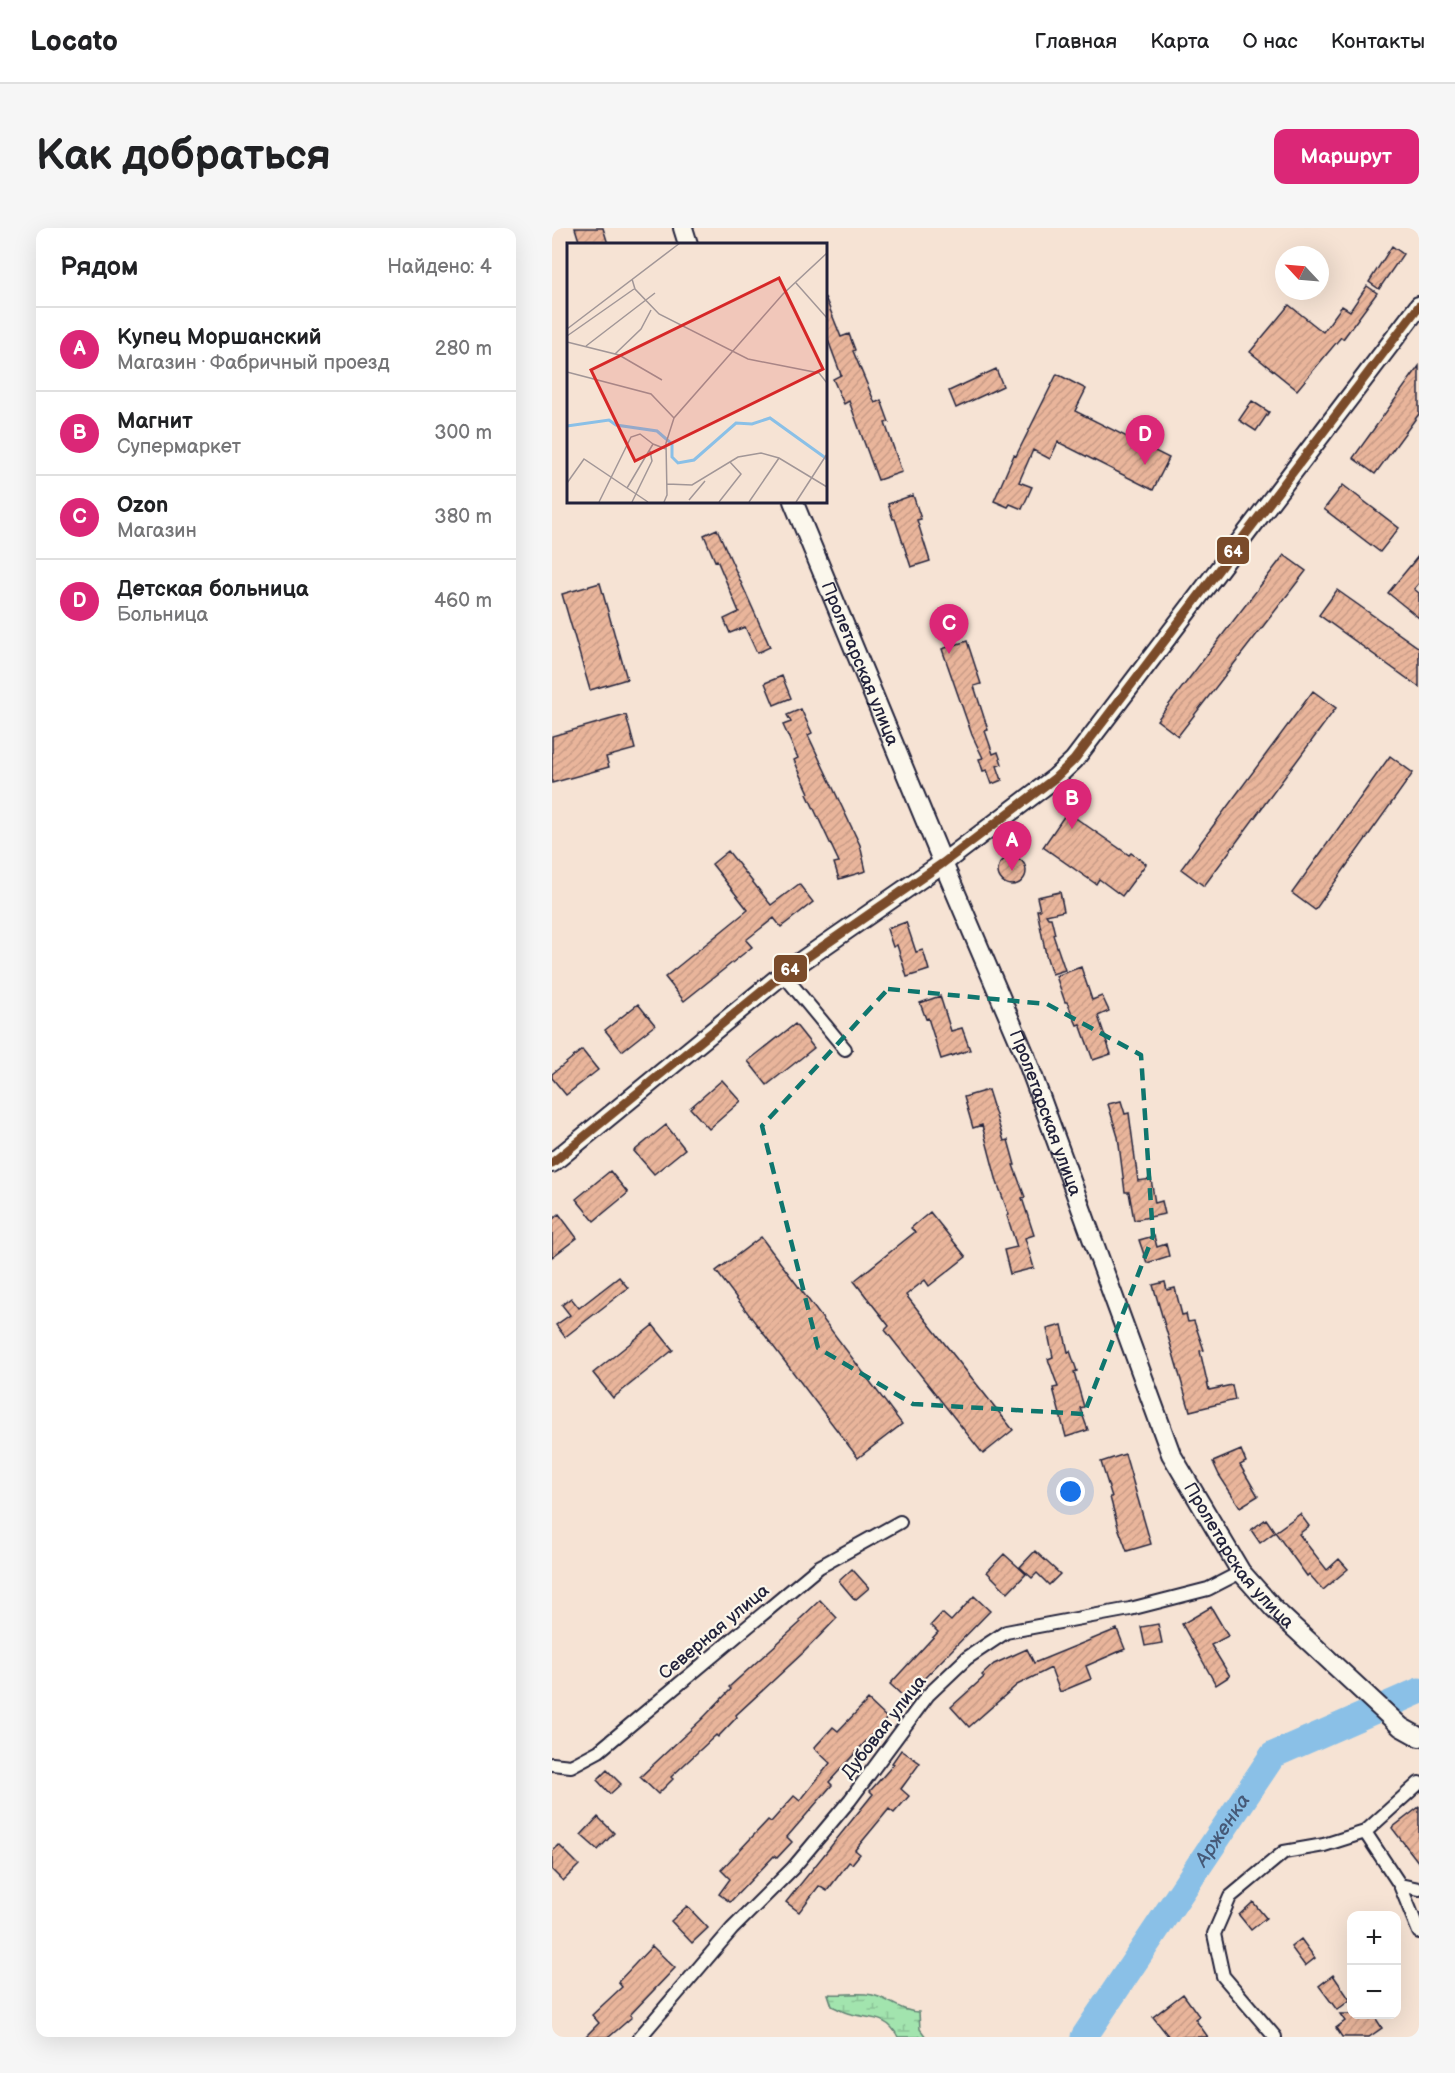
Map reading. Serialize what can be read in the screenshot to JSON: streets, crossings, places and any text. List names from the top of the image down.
{
  "streets": {
    "main road": ["Пролетарская улица"],
    "street": ["Северная улица", "Дубовая улица"]
  },
  "crossings": [
    ["Пролетарская улица", "Дубовая улица"]
  ],
  "water": ["Арженка"],
  "lines": ["transit line 64"],
  "north": "top left",
  "page": {
    "header": "Locato",
    "nav": [
      "Главная",
      "Карта",
      "О нас",
      "Контакты"
    ],
    "buttons": "Маршрут",
    "title": "Как добраться",
    "heading": ["Рядом", "Найдено: 4"],
    "list": [
      {
        "mark": "A",
        "name": "Купец Моршанский",
        "note": "Магазин · Фабричный проезд",
        "value": "280 m"
      },
      {
        "mark": "B",
        "name": "Магнит",
        "note": "Супермаркет",
        "value": "300 m"
      },
      {
        "mark": "C",
        "name": "Ozon",
        "note": "Магазин",
        "value": "380 m"
      },
      {
        "mark": "D",
        "name": "Детская больница",
        "note": "Больница",
        "value": "460 m"
      }
    ],
    "pins": [
      "D",
      "C",
      "B",
      "A"
    ],
    "map_buttons": ["+", "−"]
  }
}
